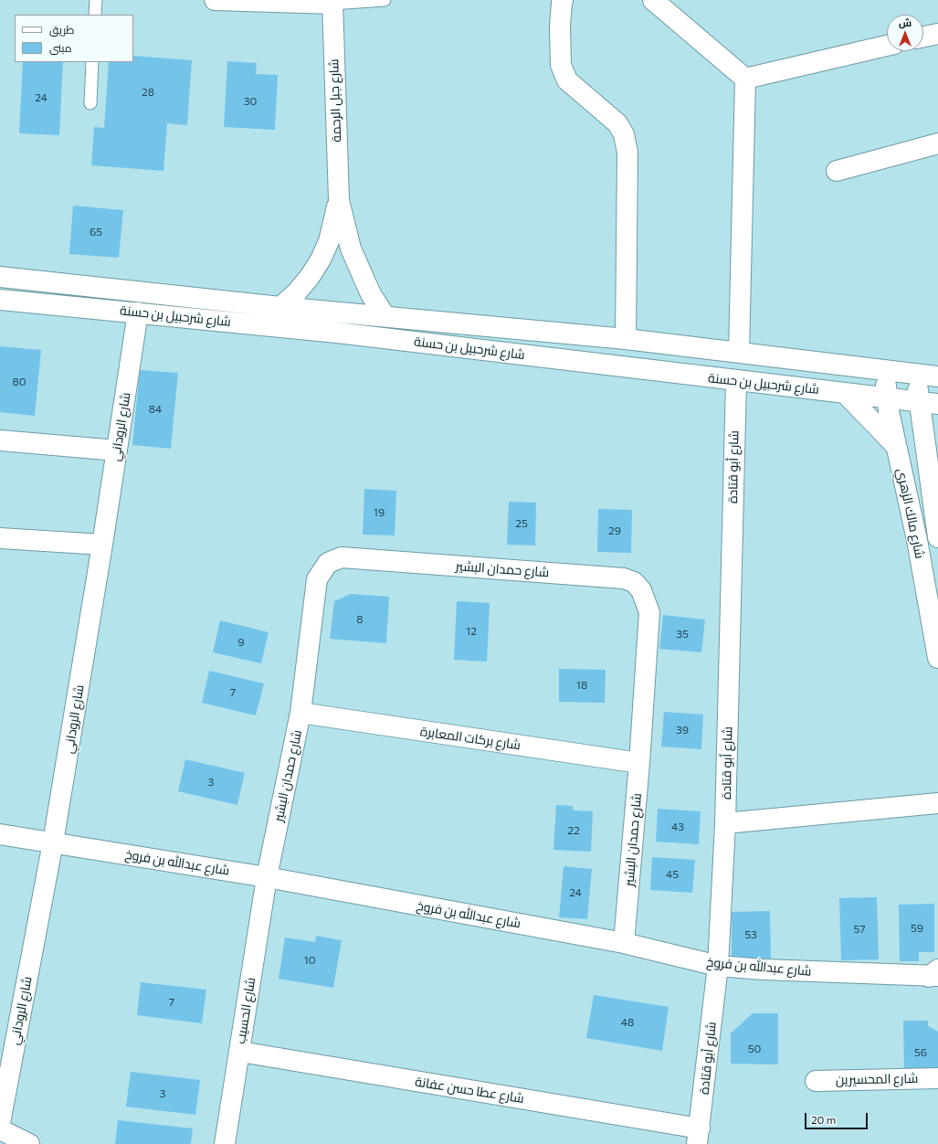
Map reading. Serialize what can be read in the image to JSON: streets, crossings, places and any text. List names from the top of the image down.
{
  "streets": {
    "street": [
      "شارع جبل الرحمة",
      "شارع شرحبيل بن حسنة",
      "شارع الروداني",
      "شارع أبو قتادة",
      "شارع مالك الزهري",
      "شارع حمدان البشير",
      "شارع بركات المعابرة",
      "شارع عبدالله بن فروخ",
      "شارع الحسيب",
      "شارع المحسيرين",
      "شارع عطا حسن عفانة"
    ]
  },
  "crossings": [
    ["شارع جبل الرحمة", "شارع شرحبيل بن حسنة"],
    ["شارع شرحبيل بن حسنة", "شارع الروداني"],
    ["شارع شرحبيل بن حسنة", "شارع أبو قتادة"],
    ["شارع شرحبيل بن حسنة", "شارع مالك الزهري"],
    ["شارع الروداني", "شارع عبدالله بن فروخ"],
    ["شارع أبو قتادة", "شارع عبدالله بن فروخ"],
    ["شارع أبو قتادة", "شارع عطا حسن عفانة"],
    ["شارع حمدان البشير", "شارع بركات المعابرة"],
    ["شارع حمدان البشير", "شارع عبدالله بن فروخ"],
    ["شارع حمدان البشير", "شارع الحسيب"],
    ["شارع عبدالله بن فروخ", "شارع الحسيب"],
    ["شارع الحسيب", "شارع عطا حسن عفانة"]
  ],
  "house_numbers": [
    "28",
    "24",
    "30",
    "65",
    "80",
    "84",
    "19",
    "25",
    "29",
    "8",
    "12",
    "35",
    "9",
    "18",
    "7",
    "39",
    "3",
    "43",
    "22",
    "45",
    "24",
    "59",
    "57",
    "53",
    "10",
    "7",
    "48",
    "50",
    "56",
    "3"
  ],
  "legend": ["طريق", "مبنى"],
  "scale_bar": "20 m",
  "north": "top"
}
